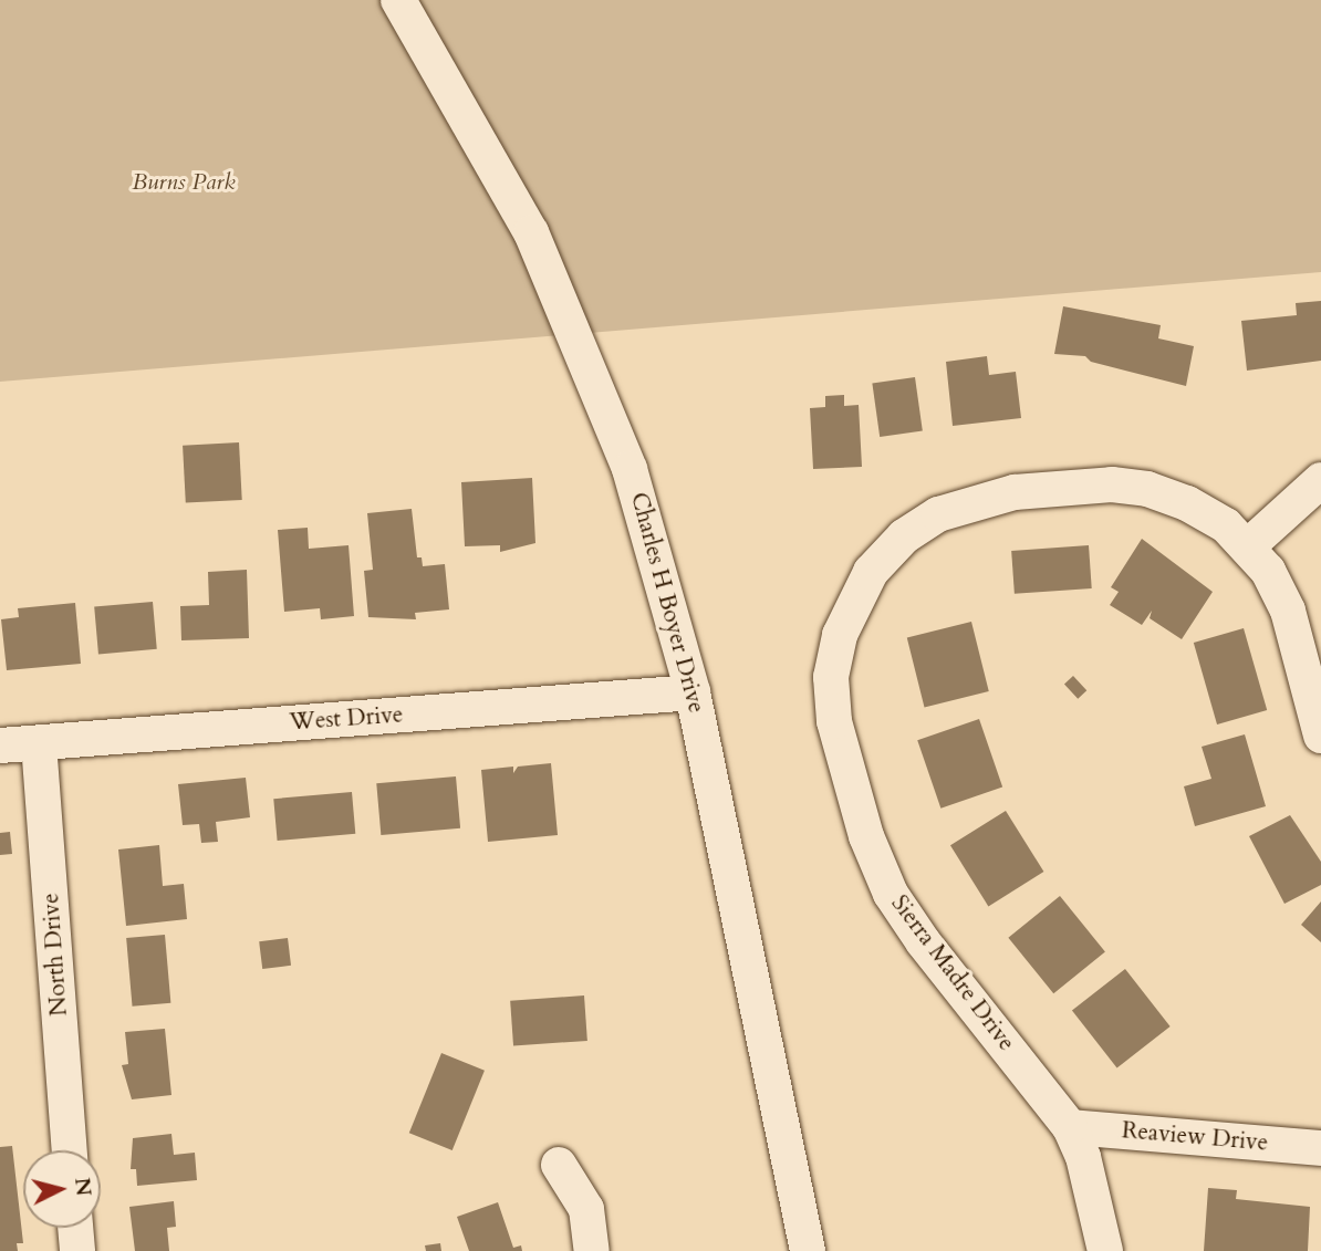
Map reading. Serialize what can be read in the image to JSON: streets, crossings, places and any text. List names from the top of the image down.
{
  "streets": {
    "street": [
      "Charles H Boyer Drive",
      "West Drive",
      "North Drive",
      "Sierra Madre Drive",
      "Reaview Drive"
    ]
  },
  "crossings": [
    ["Charles H Boyer Drive", "West Drive"],
    ["West Drive", "North Drive"],
    ["Sierra Madre Drive", "Reaview Drive"]
  ],
  "parks": ["Burns Park"],
  "north": "right"
}
